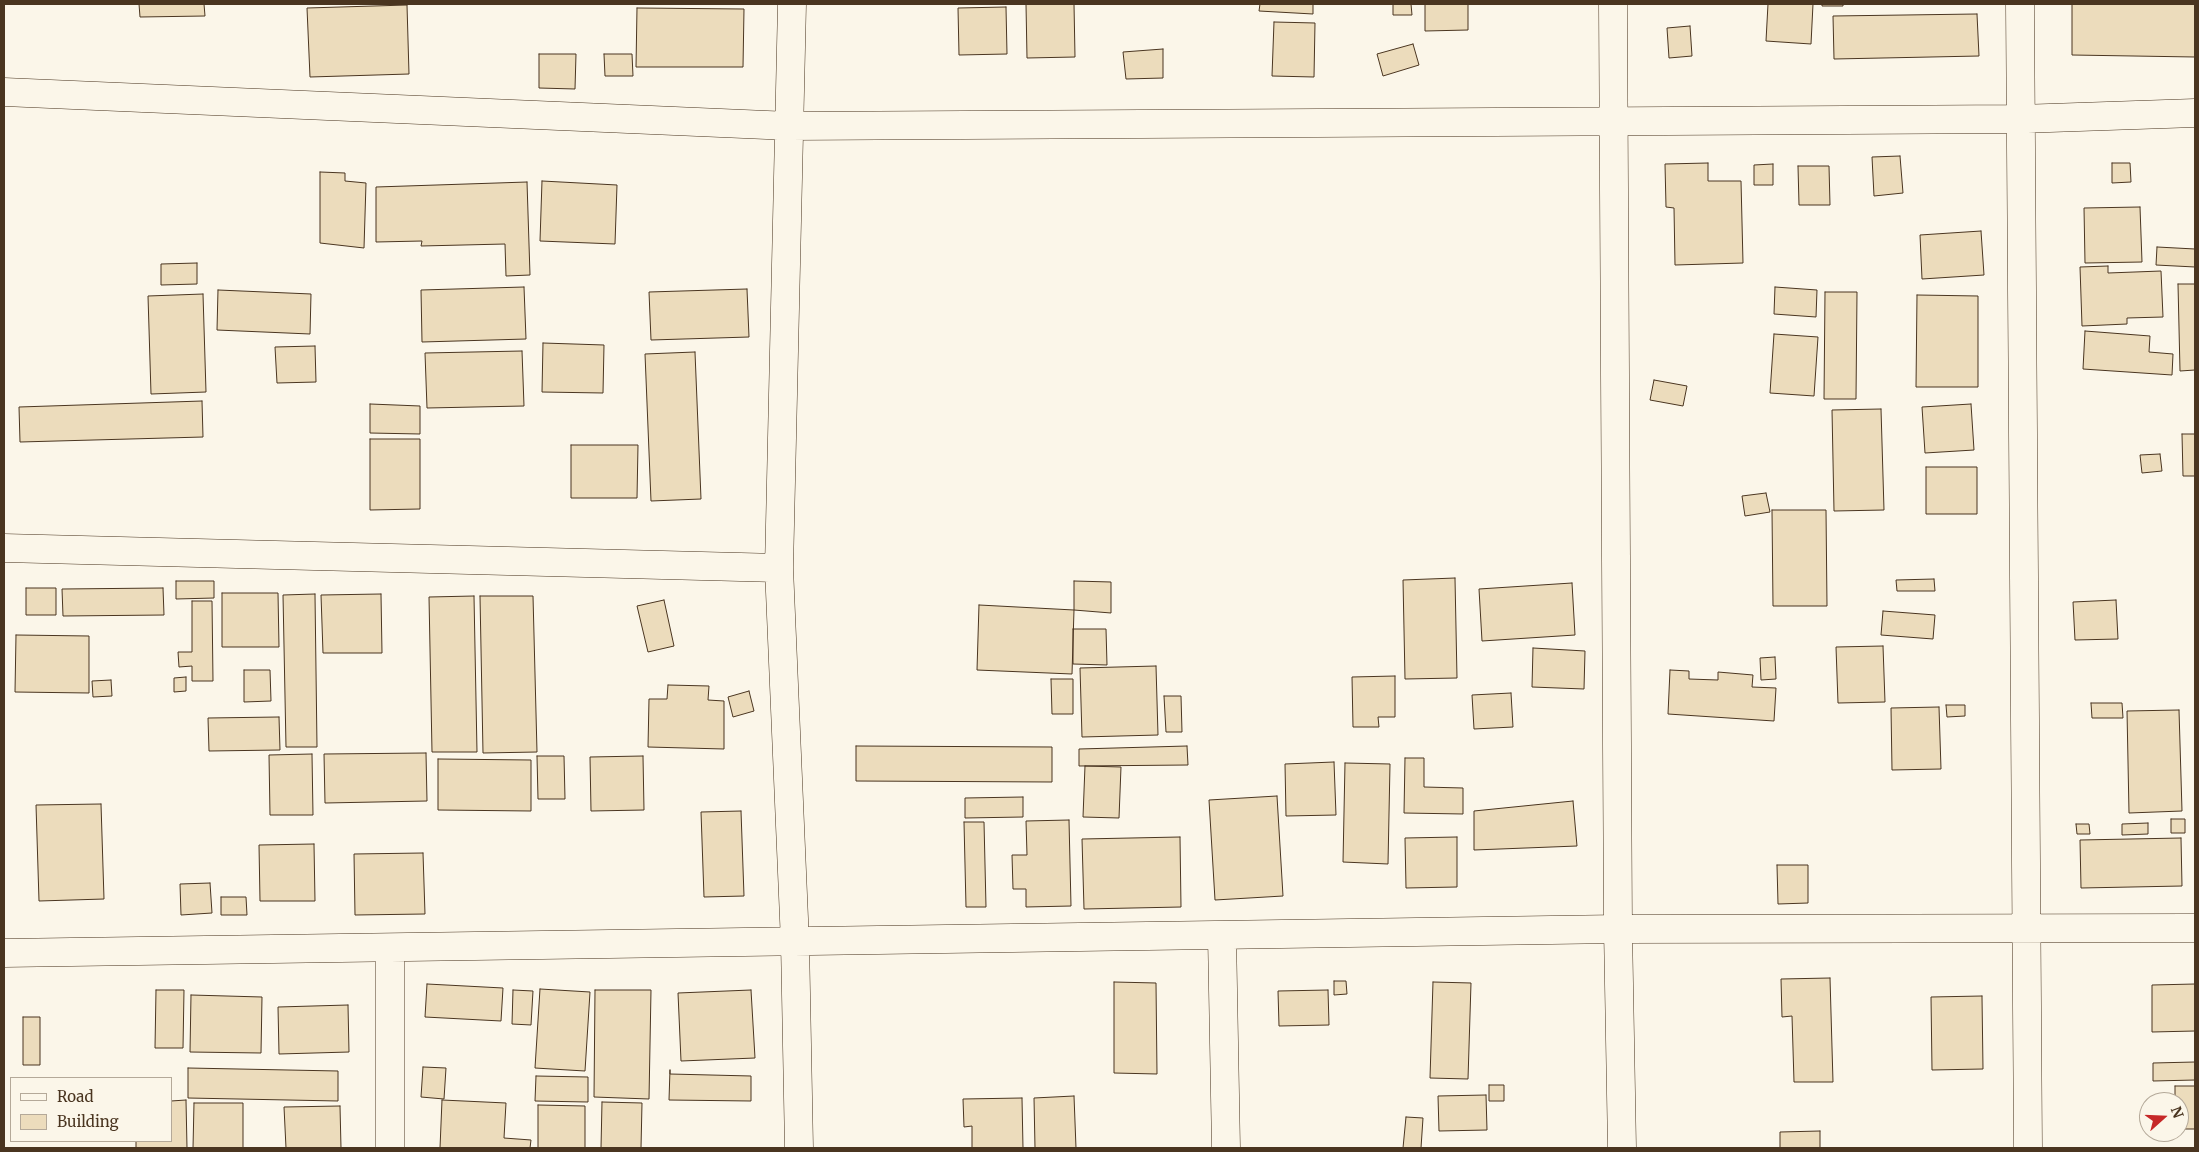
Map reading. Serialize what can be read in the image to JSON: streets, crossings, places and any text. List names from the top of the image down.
{
  "legend": ["Road", "Building"],
  "north": "right"
}
